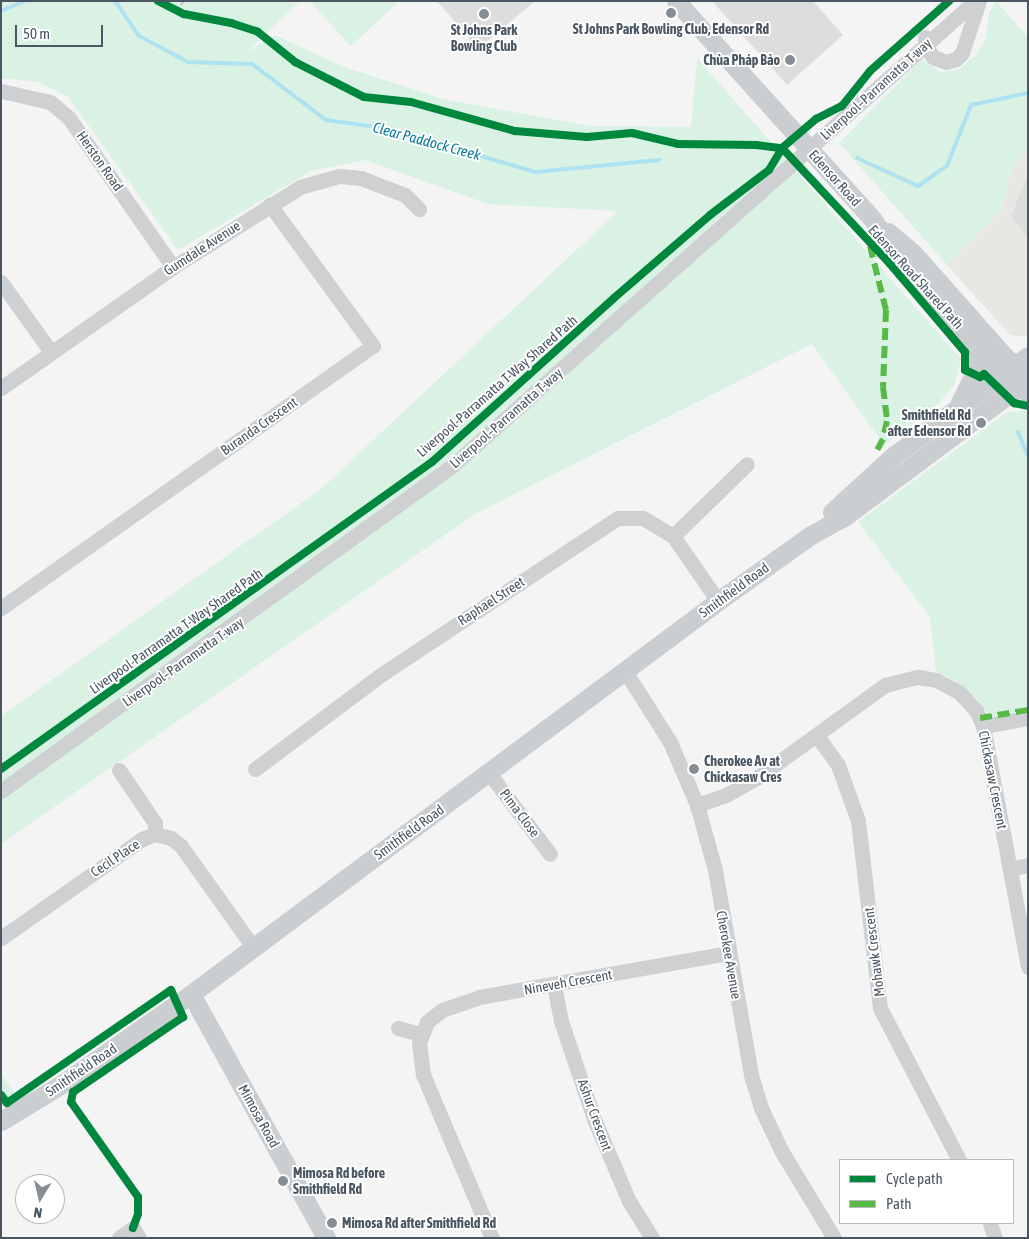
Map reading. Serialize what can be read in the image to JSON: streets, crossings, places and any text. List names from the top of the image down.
{
  "streets": {
    "main road": ["Edensor Road", "Smithfield Road", "Mimosa Road"],
    "street": [
      "Liverpool–Parramatta T-way",
      "Herston Road",
      "Gumdale Avenue",
      "Buranda Crescent",
      "Raphael Street",
      "Chickasaw Crescent",
      "Pima Close",
      "Cecil Place",
      "Mohawk Crescent",
      "Cherokee Avenue",
      "Nineveh Crescent",
      "Ashur Crescent"
    ],
    "cycle path": ["Edensor Road Shared Path", "Liverpool-Parramatta T-Way Shared Path"]
  },
  "crossings": [
    ["Liverpool–Parramatta T-way", "Edensor Road"],
    ["Herston Road", "Gumdale Avenue"],
    ["Edensor Road", "Smithfield Road"],
    ["Gumdale Avenue", "Buranda Crescent"],
    ["Smithfield Road", "Raphael Street"],
    ["Smithfield Road", "Pima Close"],
    ["Smithfield Road", "Cecil Place"],
    ["Smithfield Road", "Cherokee Avenue"],
    ["Smithfield Road", "Mimosa Road"],
    ["Chickasaw Crescent", "Mohawk Crescent"],
    ["Chickasaw Crescent", "Cherokee Avenue"],
    ["Cherokee Avenue", "Nineveh Crescent"],
    ["Nineveh Crescent", "Ashur Crescent"]
  ],
  "water": ["Clear Paddock Creek"],
  "places": [
    "St Johns Park Bowling Club, Edensor Rd",
    "St Johns Park Bowling Club",
    "Chùa Pháp Bảo",
    "Smithfield Rd after Edensor Rd",
    "Cherokee Av at Chickasaw Cres",
    "Mimosa Rd before Smithfield Rd",
    "Mimosa Rd after Smithfield Rd"
  ],
  "legend": ["Cycle path", "Path"],
  "scale_bar": "50 m",
  "north": "bottom"
}
